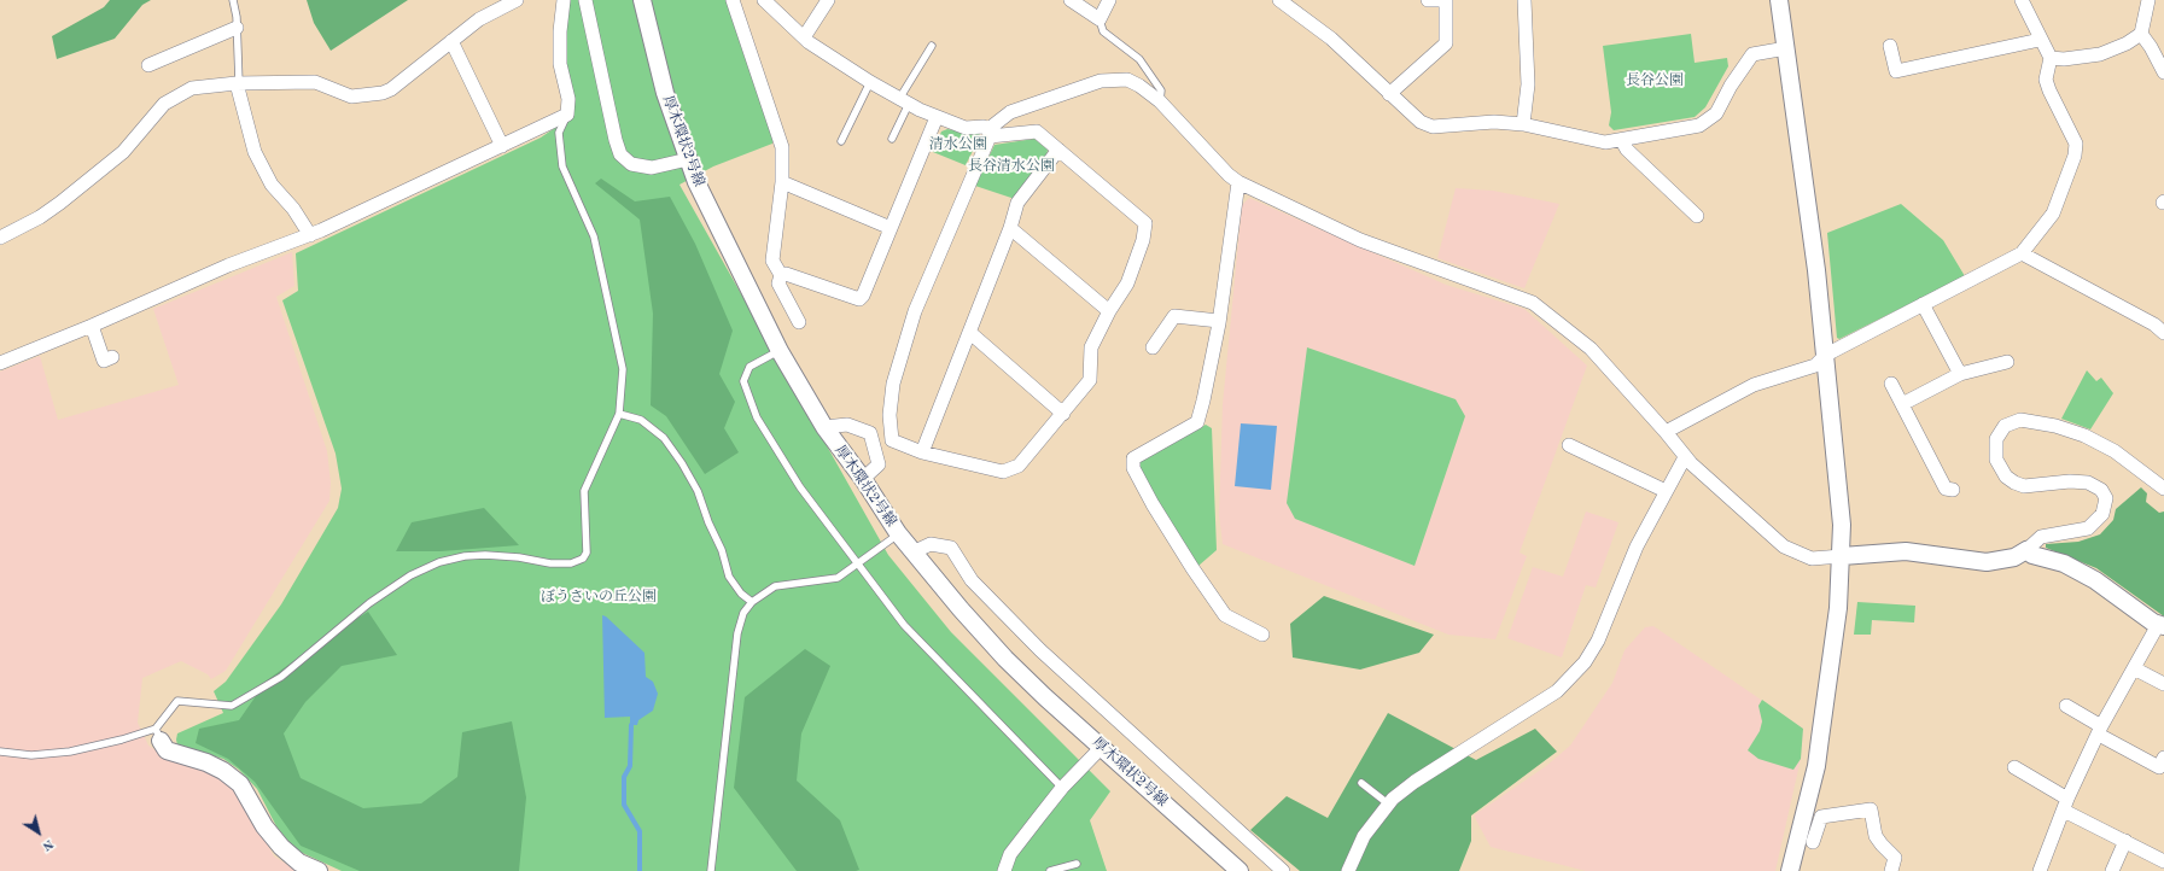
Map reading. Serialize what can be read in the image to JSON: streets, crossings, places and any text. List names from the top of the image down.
{
  "streets": {
    "street": ["厚木環状2号線"]
  },
  "parks": [
    "長谷公園",
    "清水公園",
    "長谷清水公園",
    "ぼうさいの丘公園"
  ],
  "north": "bottom right"
}
